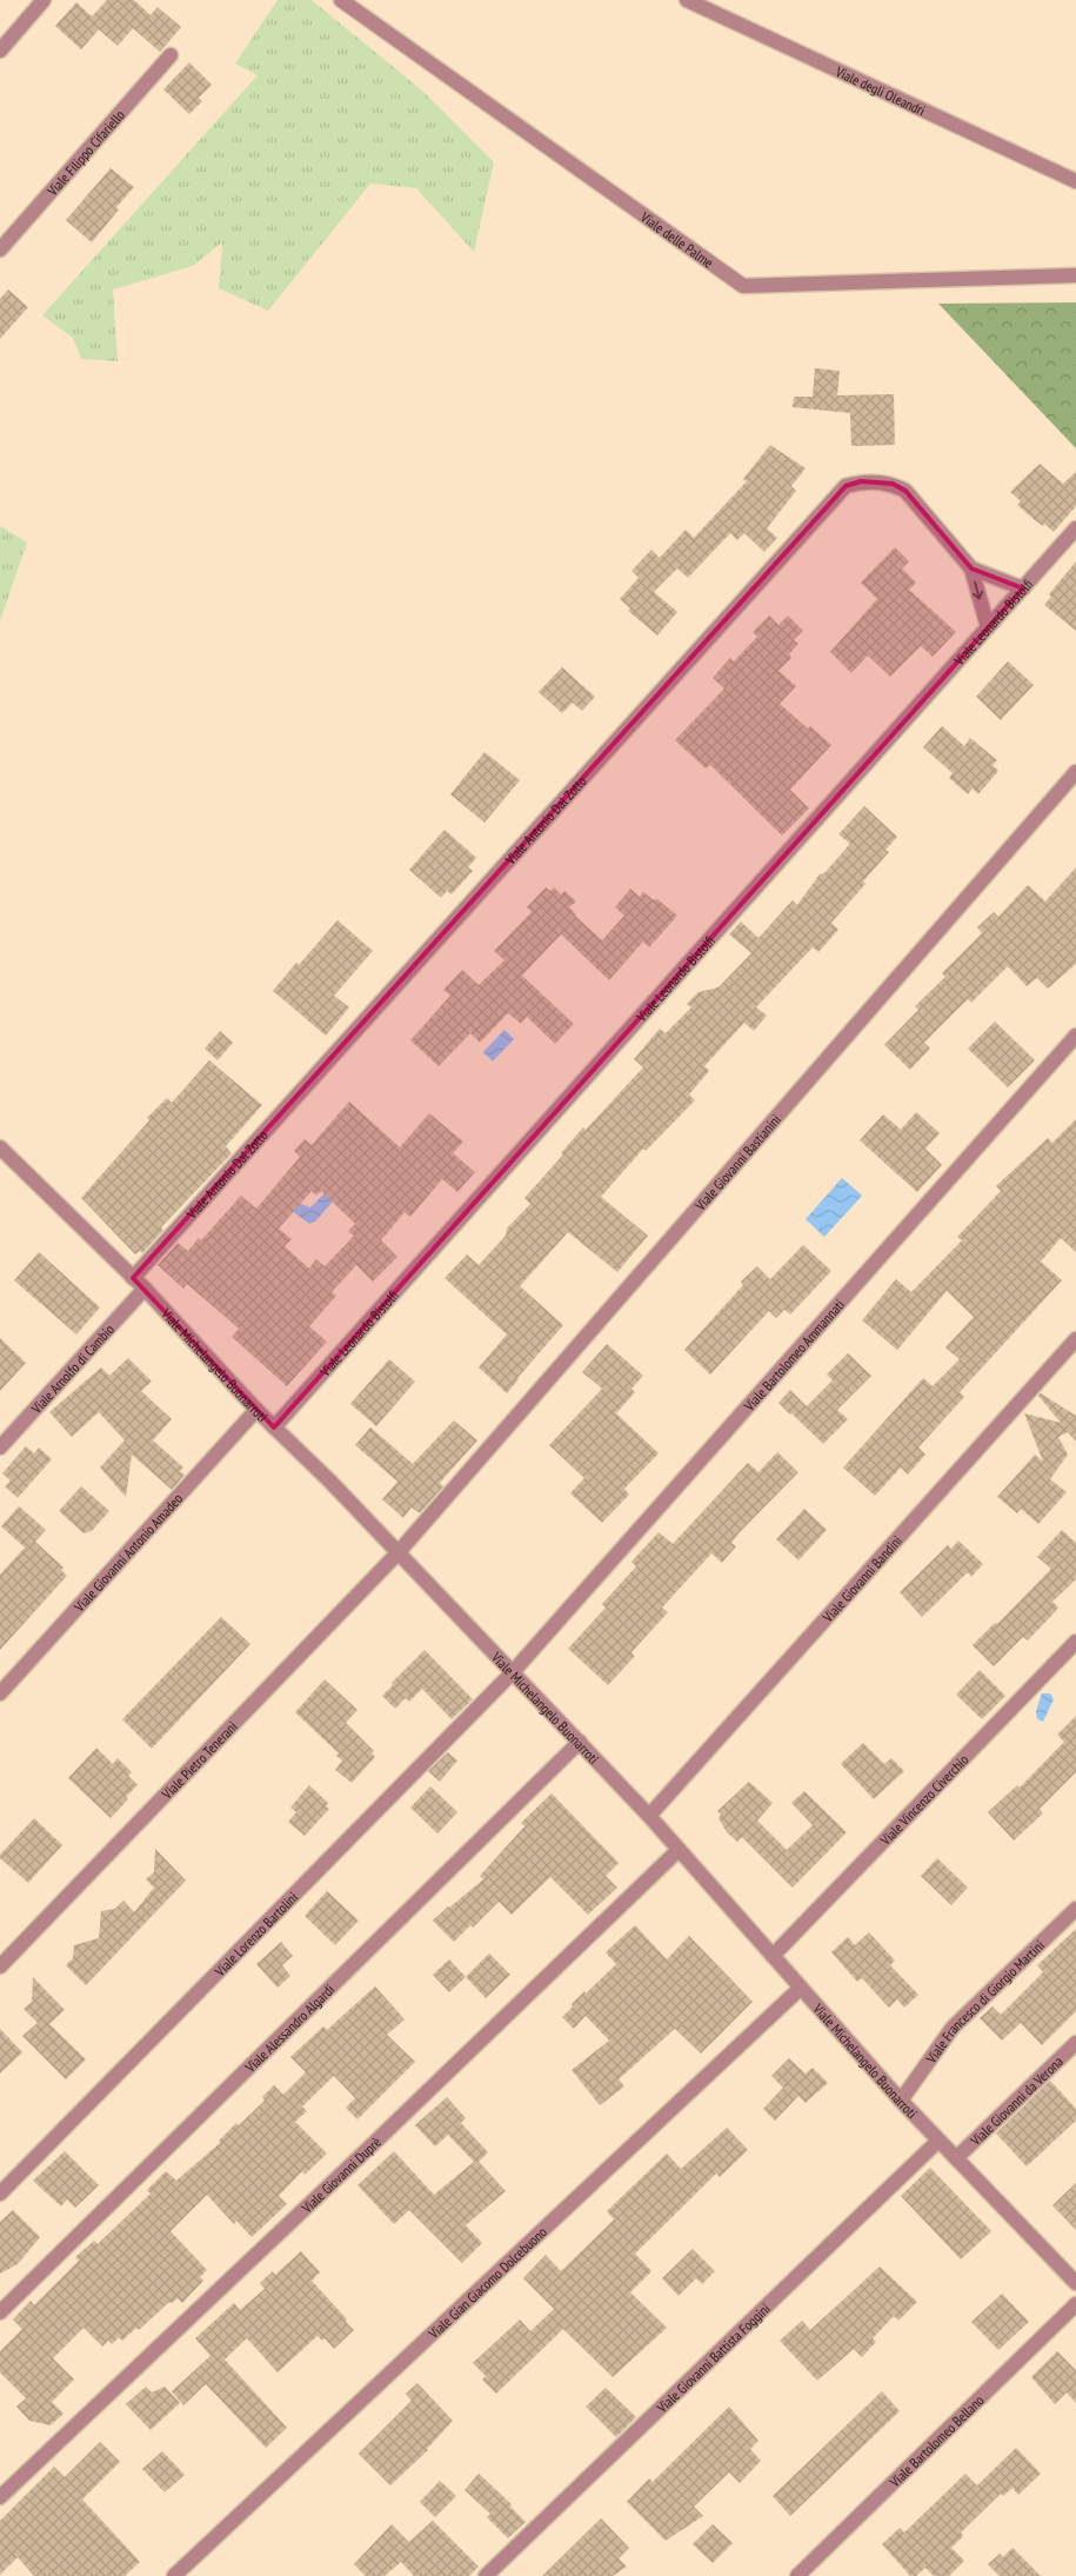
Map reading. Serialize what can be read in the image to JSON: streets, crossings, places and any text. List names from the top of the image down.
{
  "streets": {
    "street": [
      "Viale degli Oleandri",
      "Viale Filippo Cifariello",
      "Viale delle Palme",
      "Viale Leonardo Bistolfi",
      "Viale Antonio Dal Zotto",
      "Viale Giovanni Bastianini",
      "Viale Bartolomeo Ammannati",
      "Viale Michelangelo Buonarroti",
      "Viale Arnolfo di Cambio",
      "Viale Giovanni Antonio Amadeo",
      "Viale Giovanni Bandini",
      "Viale Pietro Tenerani",
      "Viale Vincenzo Civerchio",
      "Viale Lorenzo Bartolini",
      "Viale Francesco di Giorgio Martini",
      "Viale Alessandro Algardi",
      "Viale Giovanni da Verona",
      "Viale Giovanni Duprè",
      "Viale Gian Giacomo Dolcebuono",
      "Viale Giovanni Battista Foggini",
      "Viale Bartolomeo Bellano"
    ]
  },
  "crossings": [
    ["Viale Leonardo Bistolfi", "Viale Antonio Dal Zotto"],
    ["Viale Leonardo Bistolfi", "Viale Michelangelo Buonarroti"],
    ["Viale Antonio Dal Zotto", "Viale Michelangelo Buonarroti"],
    ["Viale Antonio Dal Zotto", "Viale Arnolfo di Cambio"],
    ["Viale Giovanni Bastianini", "Viale Michelangelo Buonarroti"],
    ["Viale Giovanni Bastianini", "Viale Pietro Tenerani"],
    ["Viale Bartolomeo Ammannati", "Viale Michelangelo Buonarroti"],
    ["Viale Bartolomeo Ammannati", "Viale Lorenzo Bartolini"],
    ["Viale Michelangelo Buonarroti", "Viale Arnolfo di Cambio"],
    ["Viale Michelangelo Buonarroti", "Viale Giovanni Antonio Amadeo"],
    ["Viale Michelangelo Buonarroti", "Viale Giovanni Bandini"],
    ["Viale Michelangelo Buonarroti", "Viale Pietro Tenerani"],
    ["Viale Michelangelo Buonarroti", "Viale Vincenzo Civerchio"],
    ["Viale Michelangelo Buonarroti", "Viale Lorenzo Bartolini"],
    ["Viale Michelangelo Buonarroti", "Viale Francesco di Giorgio Martini"],
    ["Viale Michelangelo Buonarroti", "Viale Alessandro Algardi"],
    ["Viale Michelangelo Buonarroti", "Viale Giovanni da Verona"],
    ["Viale Michelangelo Buonarroti", "Viale Giovanni Duprè"],
    ["Viale Michelangelo Buonarroti", "Viale Gian Giacomo Dolcebuono"],
    ["Viale Michelangelo Buonarroti", "Viale Giovanni Battista Foggini"]
  ]
}
